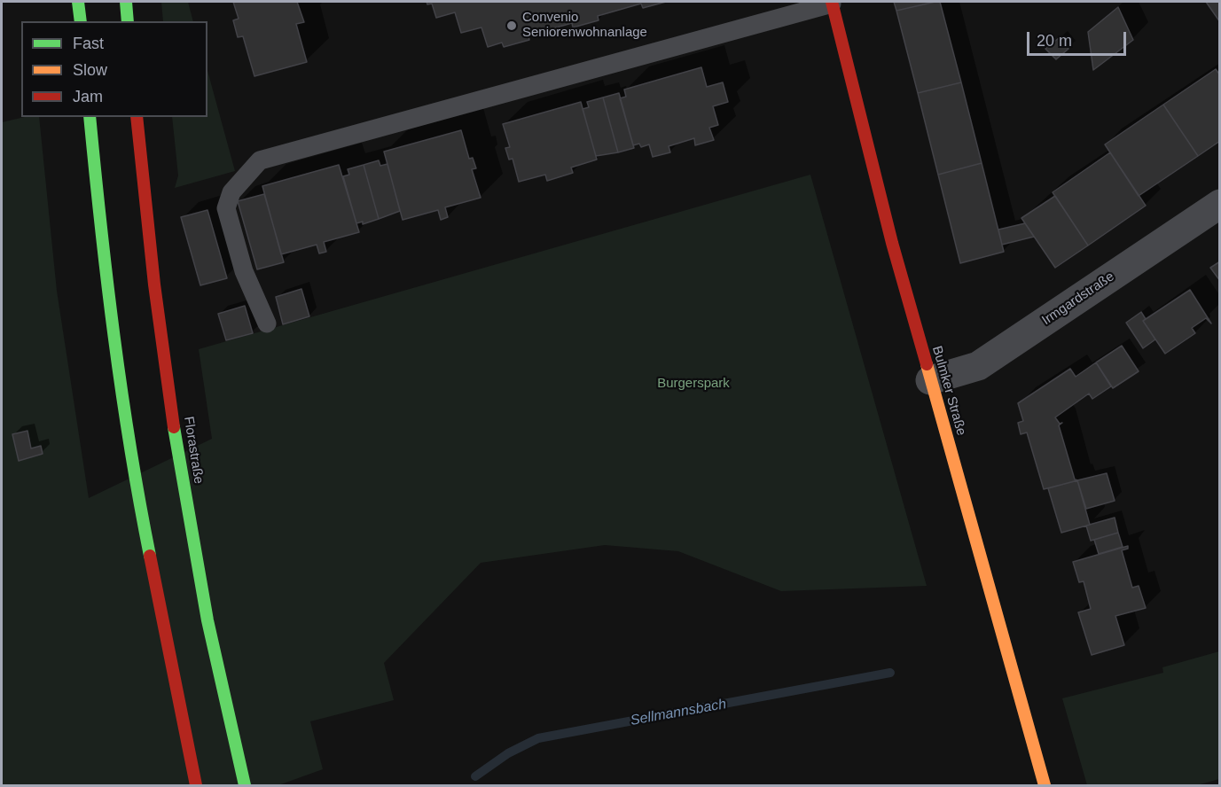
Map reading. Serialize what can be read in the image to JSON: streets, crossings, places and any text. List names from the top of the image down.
{
  "streets": {
    "main road": ["Bulmker Straße", "Florastraße"],
    "street": ["Irmgardstraße"]
  },
  "crossings": [
    ["Irmgardstraße", "Bulmker Straße"]
  ],
  "water": ["Sellmannsbach"],
  "parks": ["Burgerspark"],
  "places": ["Convenio Seniorenwohnanlage"],
  "legend": ["Fast", "Slow", "Jam"],
  "scale_bar": "20 m"
}
